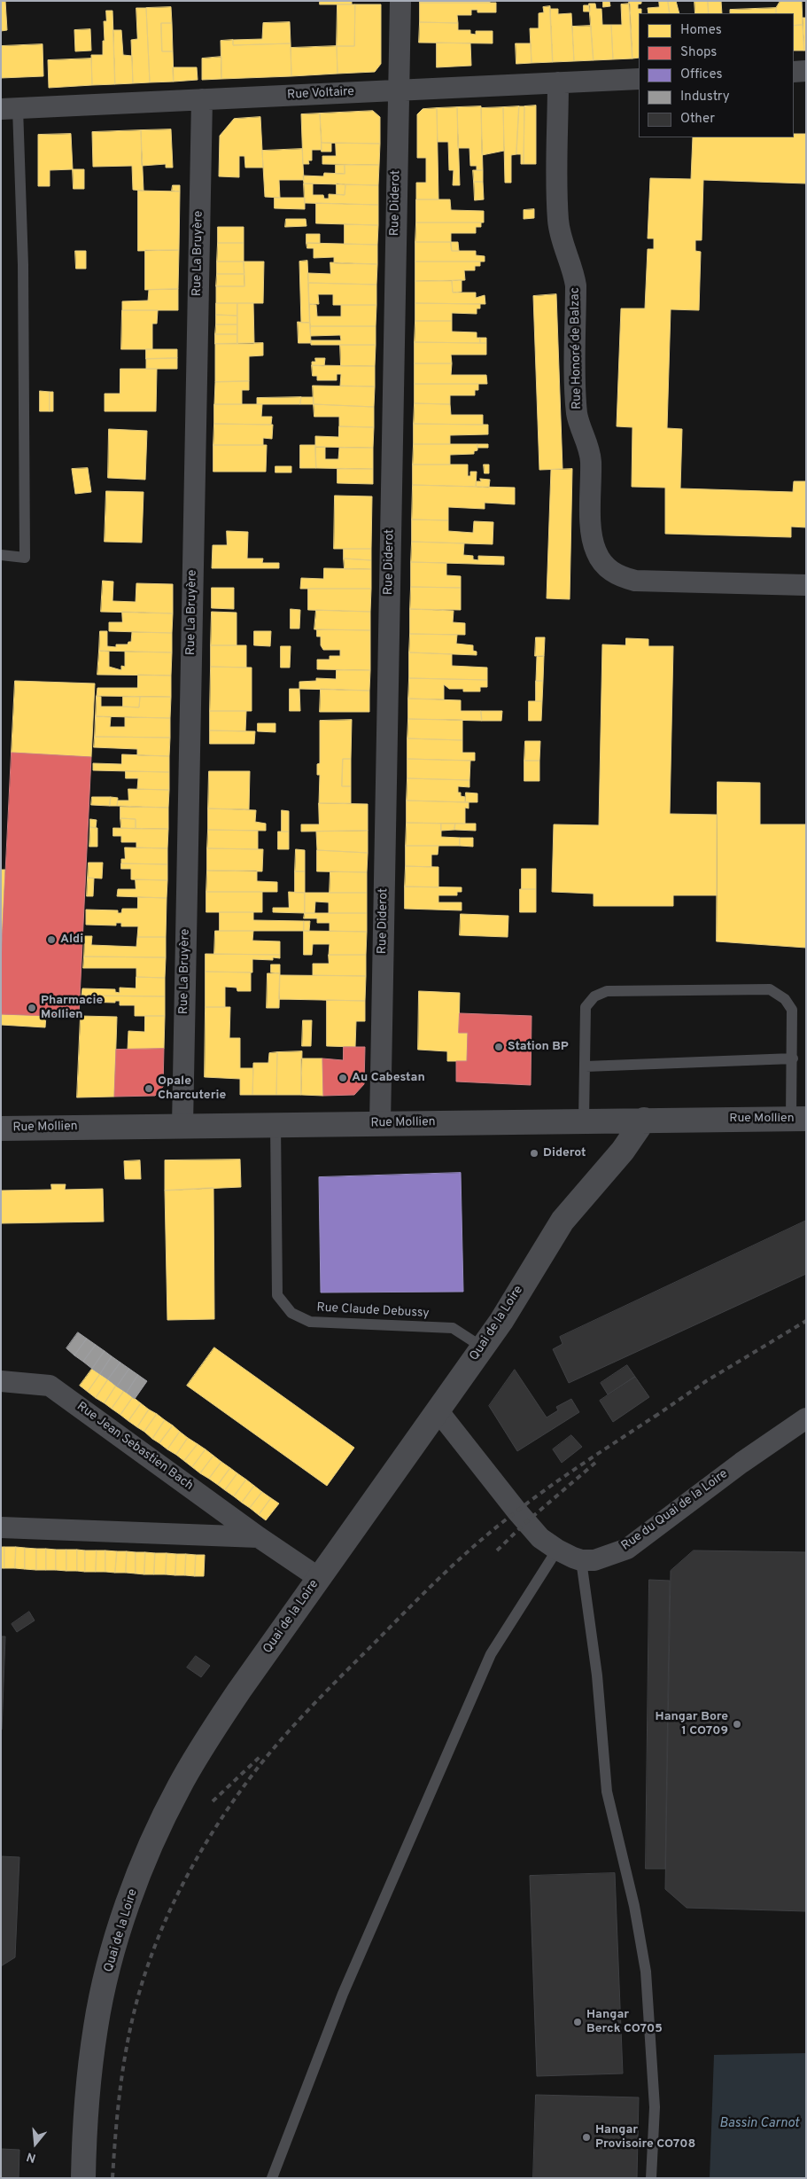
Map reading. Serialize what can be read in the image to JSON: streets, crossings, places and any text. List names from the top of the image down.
{
  "streets": {
    "street": [
      "Rue Voltaire",
      "Rue Diderot",
      "Rue La Bruyère",
      "Rue Honoré de Balzac",
      "Rue Mollien",
      "Quai de la Loire",
      "Rue Jean Sebastien Bach",
      "Rue du Quai de la Loire"
    ],
    "lane": ["Rue Claude Debussy"]
  },
  "crossings": [
    ["Rue Voltaire", "Rue Diderot"],
    ["Rue Voltaire", "Rue La Bruyère"],
    ["Rue Voltaire", "Rue Honoré de Balzac"],
    ["Rue Diderot", "Rue Mollien"],
    ["Rue La Bruyère", "Rue Mollien"],
    ["Rue Mollien", "Rue Claude Debussy"],
    ["Rue Mollien", "Quai de la Loire"],
    ["Rue Claude Debussy", "Quai de la Loire"],
    ["Quai de la Loire", "Rue Jean Sebastien Bach"]
  ],
  "water": ["Bassin Carnot"],
  "places": [
    "Aldi",
    "Pharmacie Mollien",
    "Station BP",
    "Au Cabestan",
    "Opale Charcuterie",
    "Diderot",
    "Hangar Bore 1 CO709",
    "Hangar Berck CO705",
    "Hangar Provisoire CO708"
  ],
  "legend": [
    "Homes",
    "Shops",
    "Offices",
    "Industry",
    "Other"
  ],
  "north": "bottom"
}
